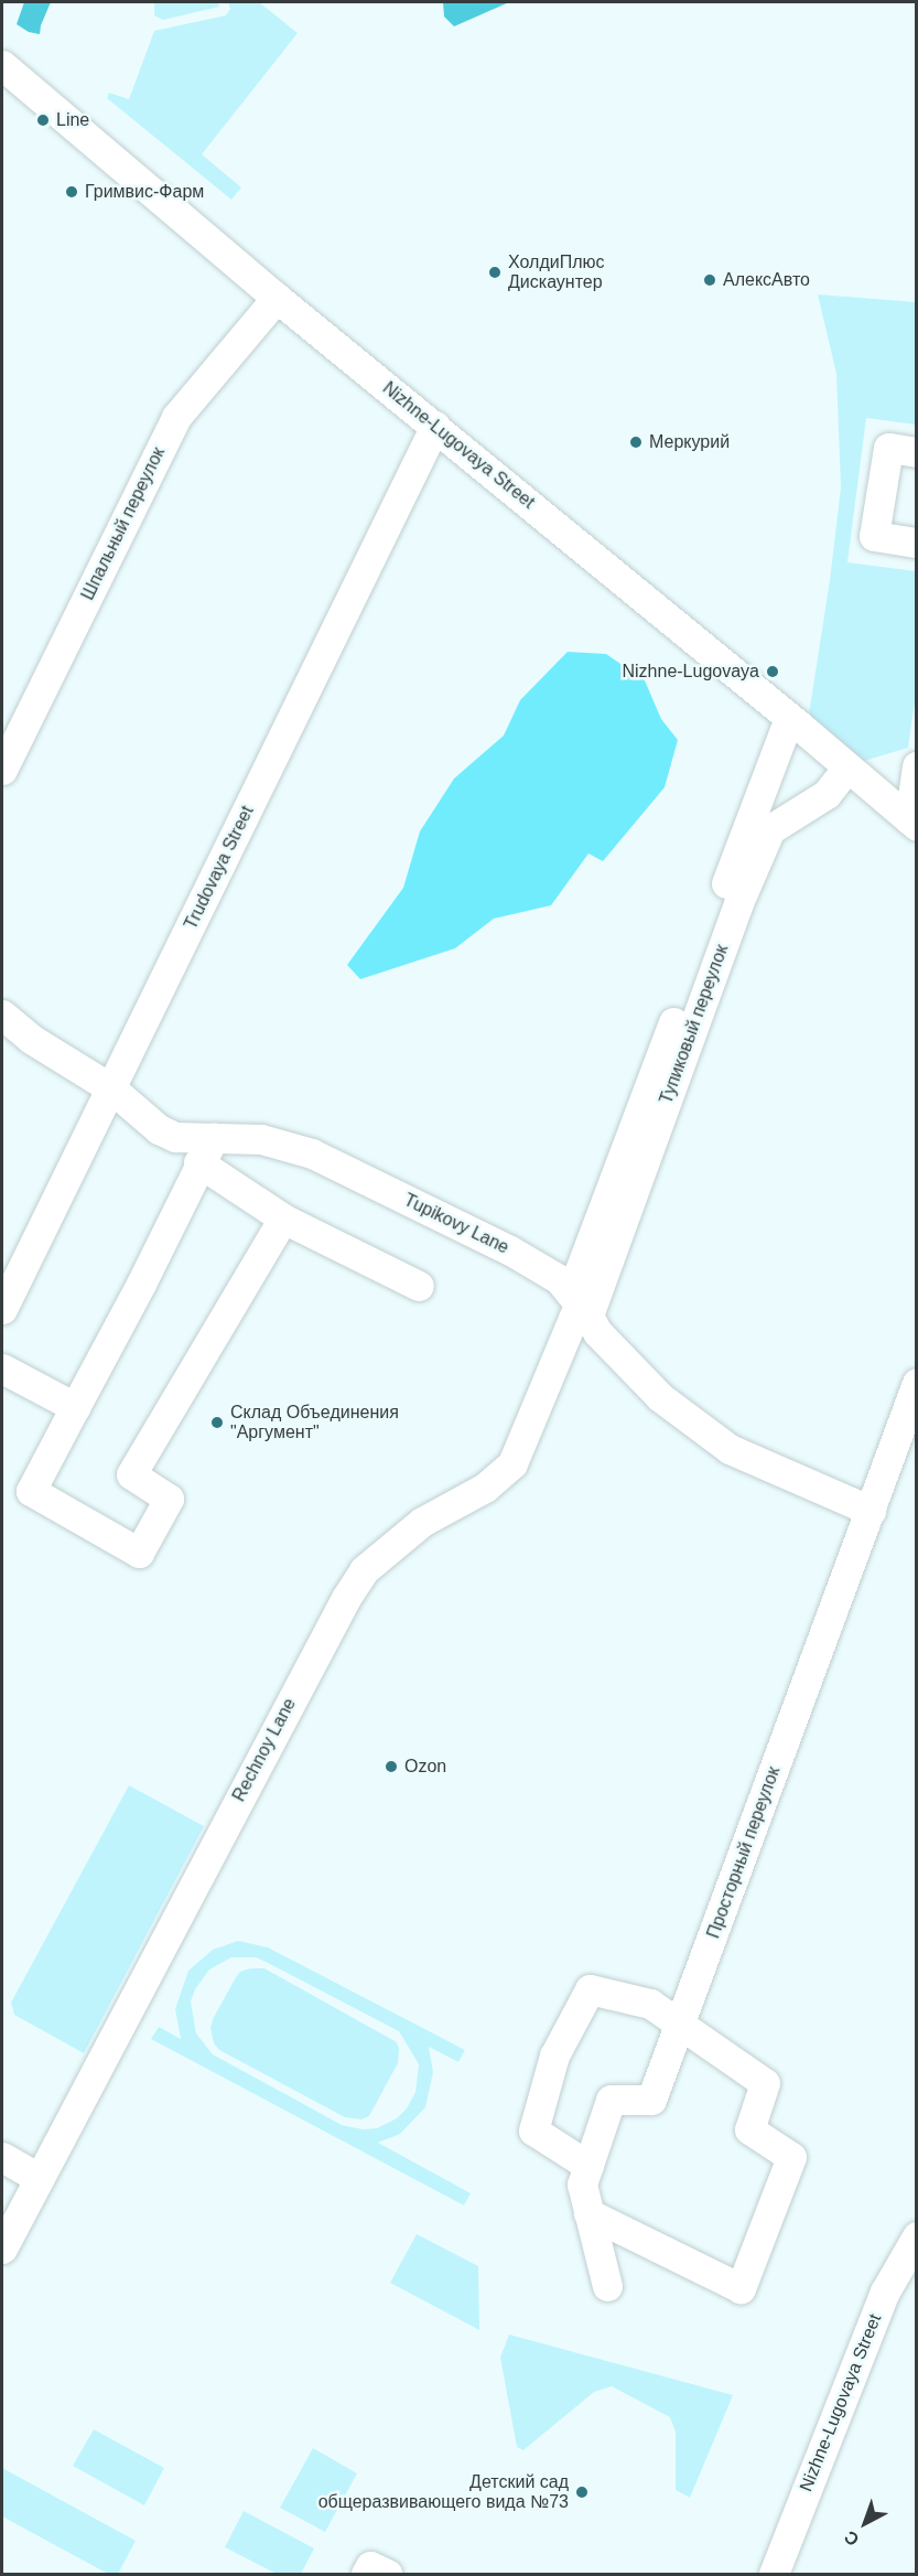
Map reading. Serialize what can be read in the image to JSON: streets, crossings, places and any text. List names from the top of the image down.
{
  "streets": {
    "street": [
      "Nizhne-Lugovaya Street",
      "Шпальный переулок",
      "Trudovaya Street",
      "Тупиковый переулок",
      "Tupikovy Lane",
      "Rechnoy Lane",
      "Просторный переулок"
    ]
  },
  "crossings": [
    ["Nizhne-Lugovaya Street", "Шпальный переулок"],
    ["Nizhne-Lugovaya Street", "Trudovaya Street"],
    ["Nizhne-Lugovaya Street", "Тупиковый переулок"],
    ["Trudovaya Street", "Tupikovy Lane"],
    ["Тупиковый переулок", "Tupikovy Lane"],
    ["Тупиковый переулок", "Rechnoy Lane"],
    ["Tupikovy Lane", "Rechnoy Lane"],
    ["Tupikovy Lane", "Просторный переулок"]
  ],
  "places": [
    "Line",
    "Гримвис-Фарм",
    "ХолдиПлюс Дискаунтер",
    "АлексАвто",
    "Меркурий",
    "Nizhne-Lugovaya",
    "Склад Объединения \"Аргумент\"",
    "Ozon",
    "Детский сад общеразвивающего вида №73"
  ],
  "north": "bottom left"
}
